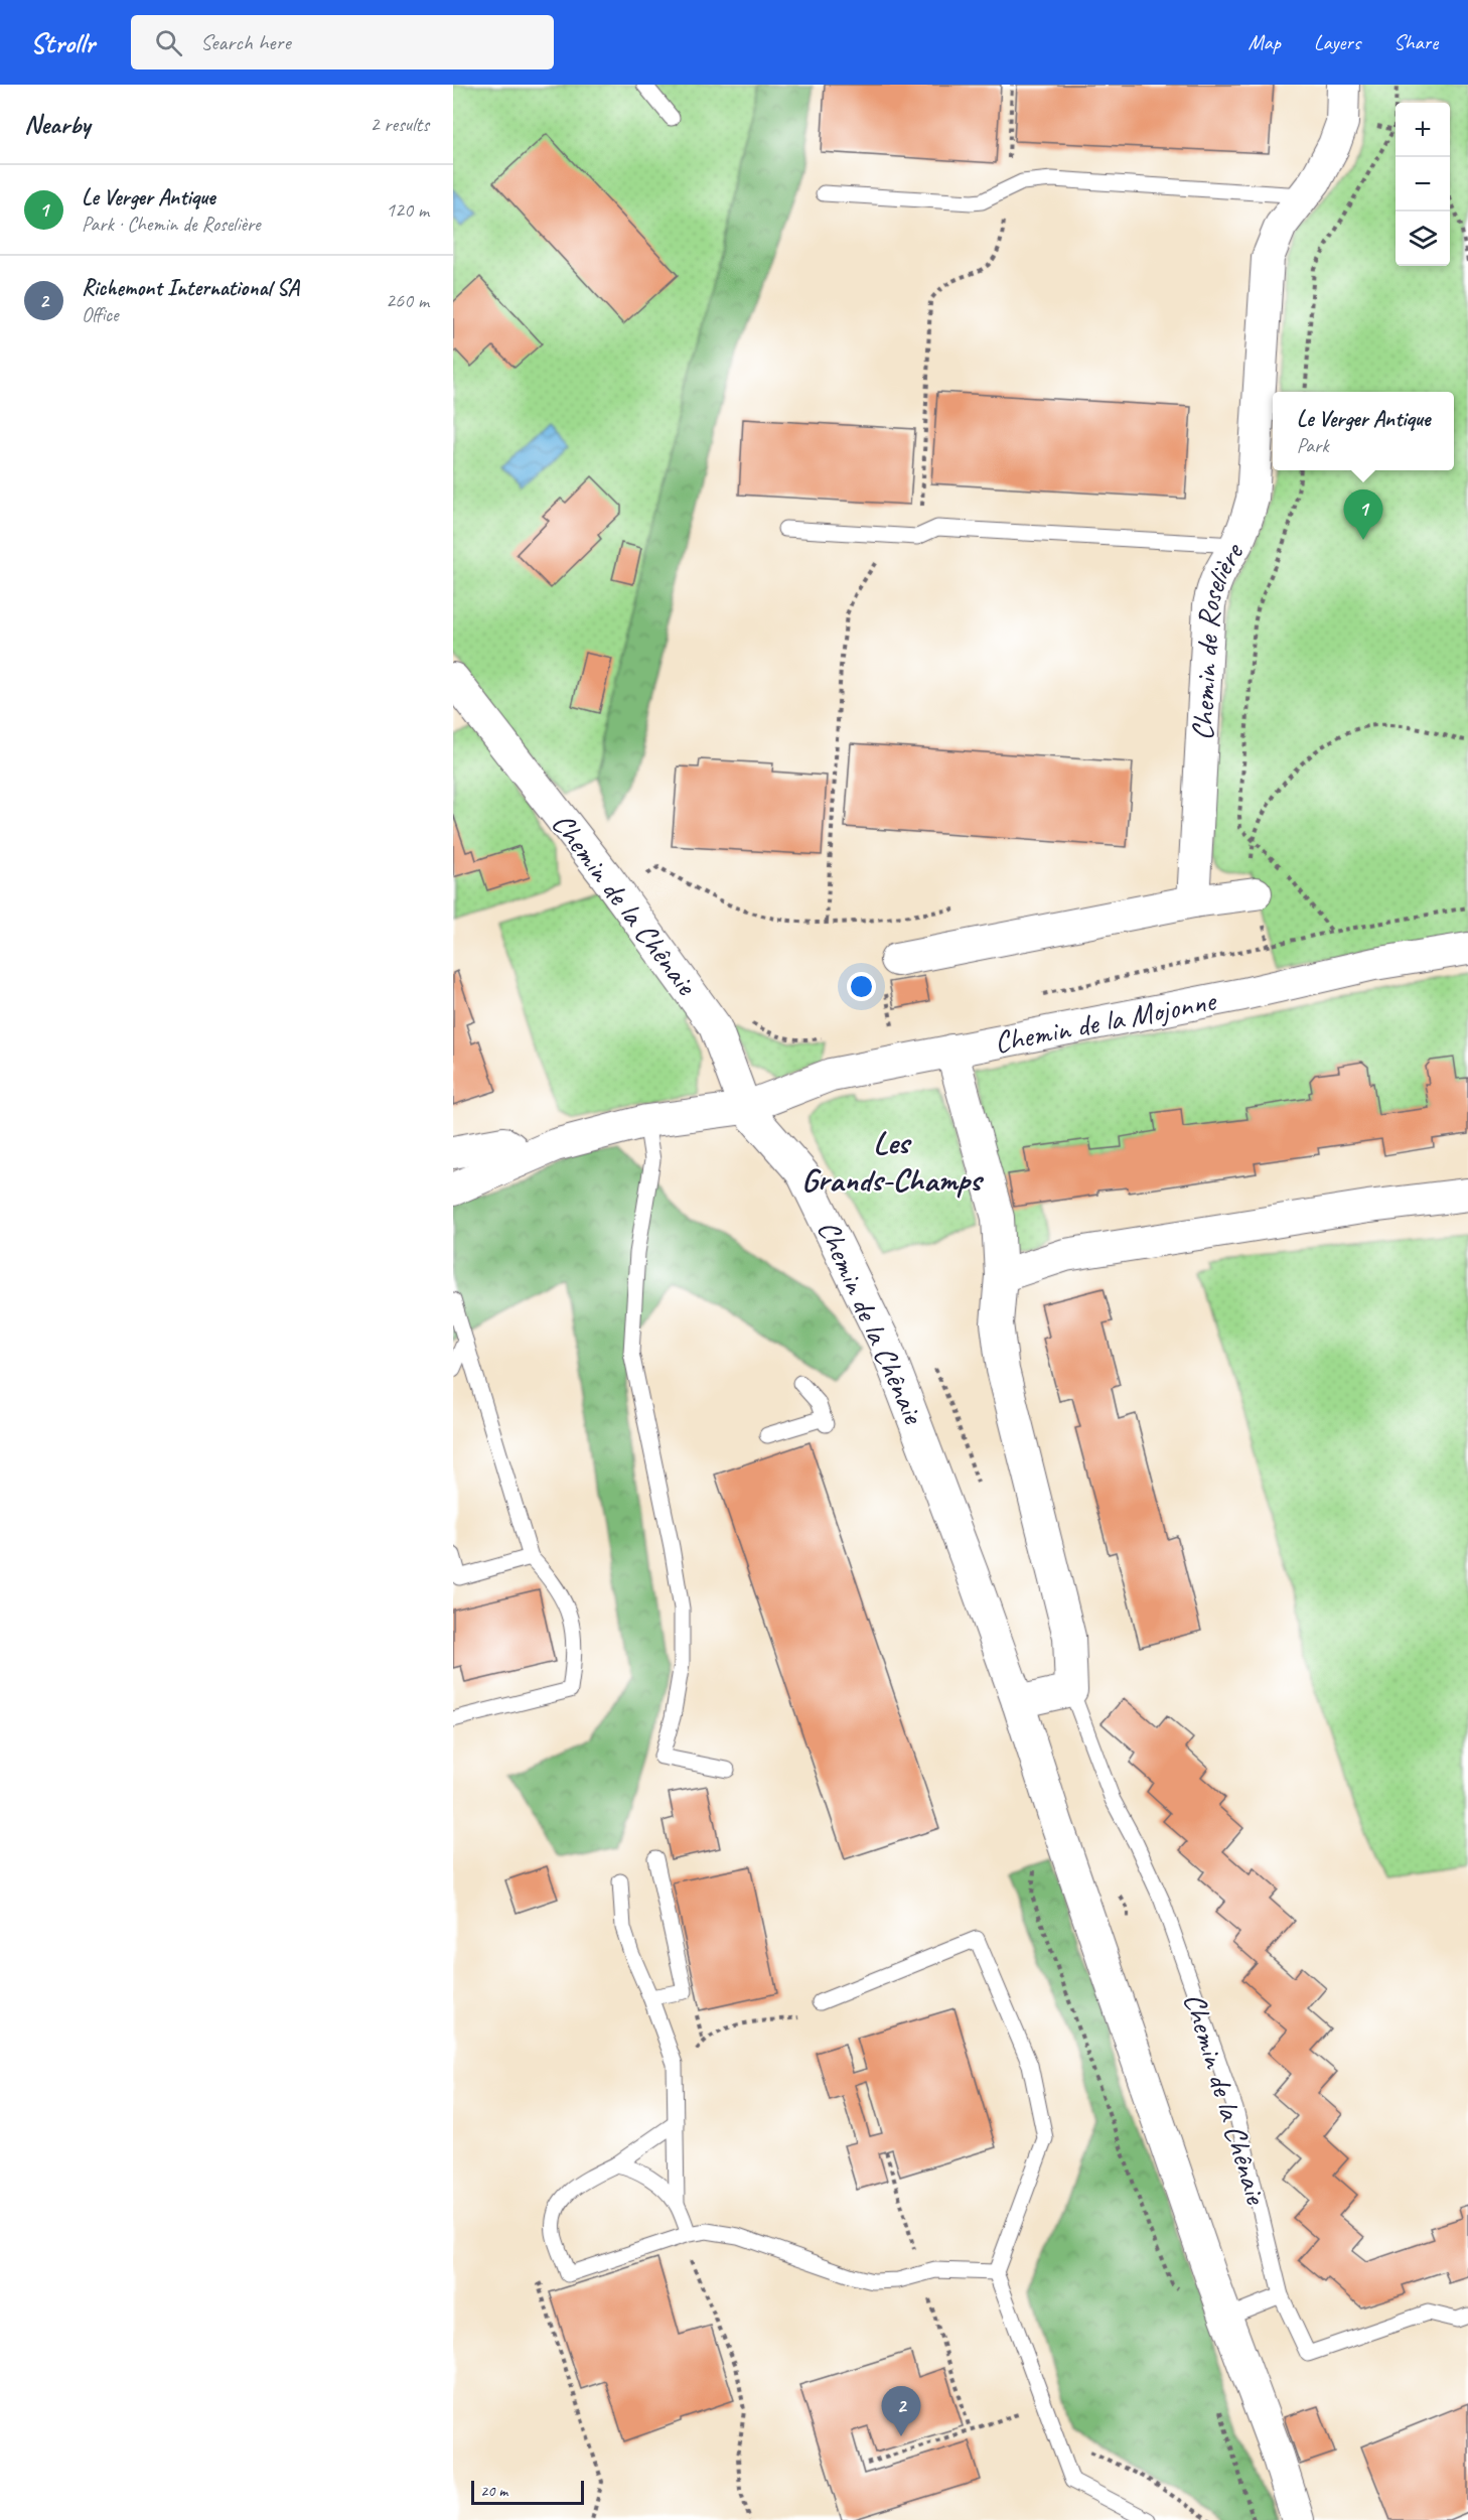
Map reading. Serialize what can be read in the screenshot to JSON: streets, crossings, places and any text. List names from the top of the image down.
{
  "streets": {
    "street": ["Chemin de Roselière", "Chemin de la Chênaie", "Chemin de la Mojonne"]
  },
  "crossings": [
    ["Chemin de la Chênaie", "Chemin de la Mojonne"]
  ],
  "districts": ["Les Grands-Champs"],
  "scale_bar": "20 m",
  "page": {
    "header": "Strollr",
    "search": "Search here",
    "nav": ["Map", "Layers", "Share"],
    "heading": ["Nearby", "2 results"],
    "map_buttons": ["+", "−"],
    "list": [
      {
        "mark": "1",
        "name": "Le Verger Antique",
        "note": "Park · Chemin de Roselière",
        "value": "120 m"
      },
      {
        "mark": "2",
        "name": "Richemont International SA",
        "note": "Office",
        "value": "260 m"
      }
    ],
    "popup": ["Le Verger Antique", "Park"],
    "pins": ["1", "2"],
    "scale": "20 m"
  }
}
